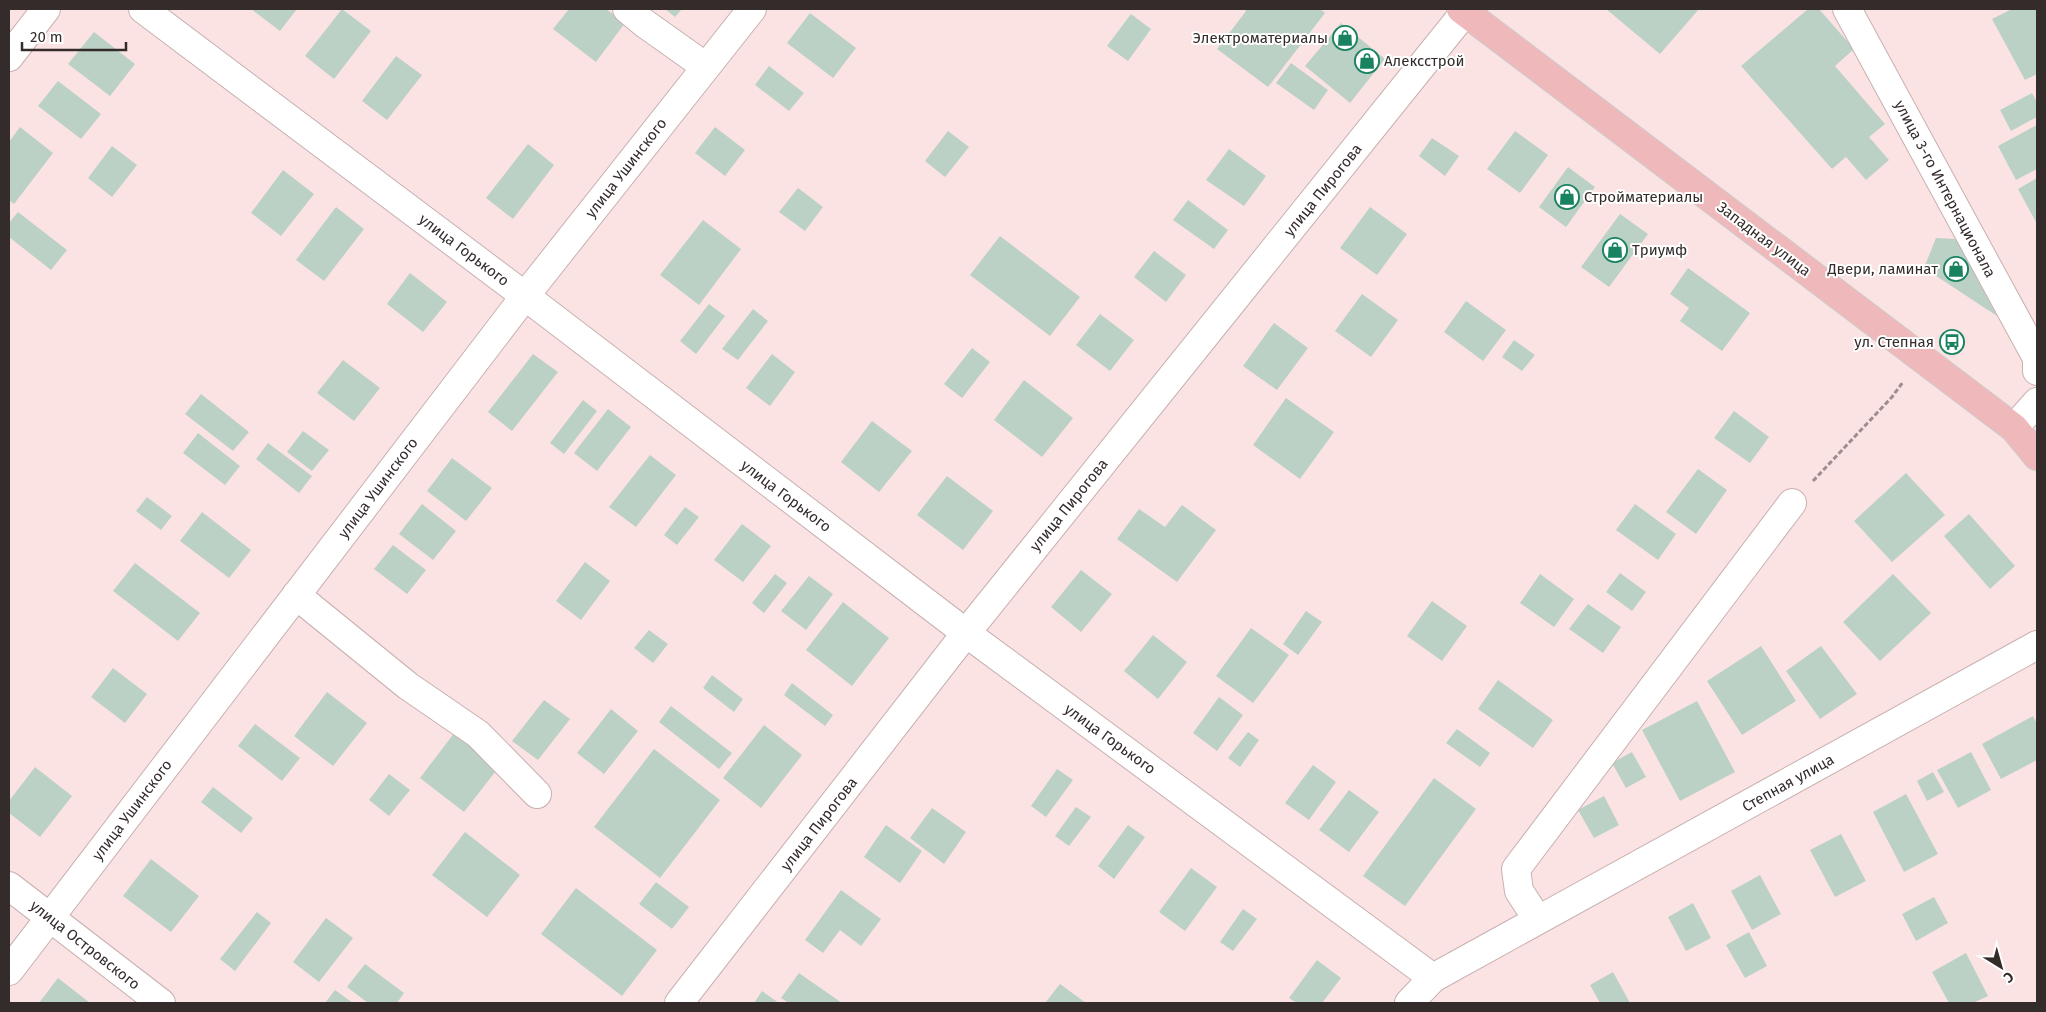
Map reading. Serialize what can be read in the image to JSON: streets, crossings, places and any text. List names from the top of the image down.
{
  "streets": {
    "main road": ["Западная улица"],
    "street": [
      "улица Ушинского",
      "улица 3-го Интернационала",
      "улица Пирогова",
      "улица Горького",
      "Степная улица",
      "улица Островского"
    ]
  },
  "crossings": [
    ["улица Ушинского", "улица Горького"],
    ["улица Ушинского", "улица Островского"],
    ["улица Пирогова", "Западная улица"],
    ["улица Пирогова", "улица Горького"],
    ["улица Горького", "Степная улица"]
  ],
  "places": {
    "shop": [
      "Электроматериалы",
      "Алексстрой",
      "Стройматериалы",
      "Триумф",
      "Двери, ламинат"
    ],
    "bus stop": ["ул. Степная"]
  },
  "scale_bar": "20 m",
  "north": "bottom right"
}
